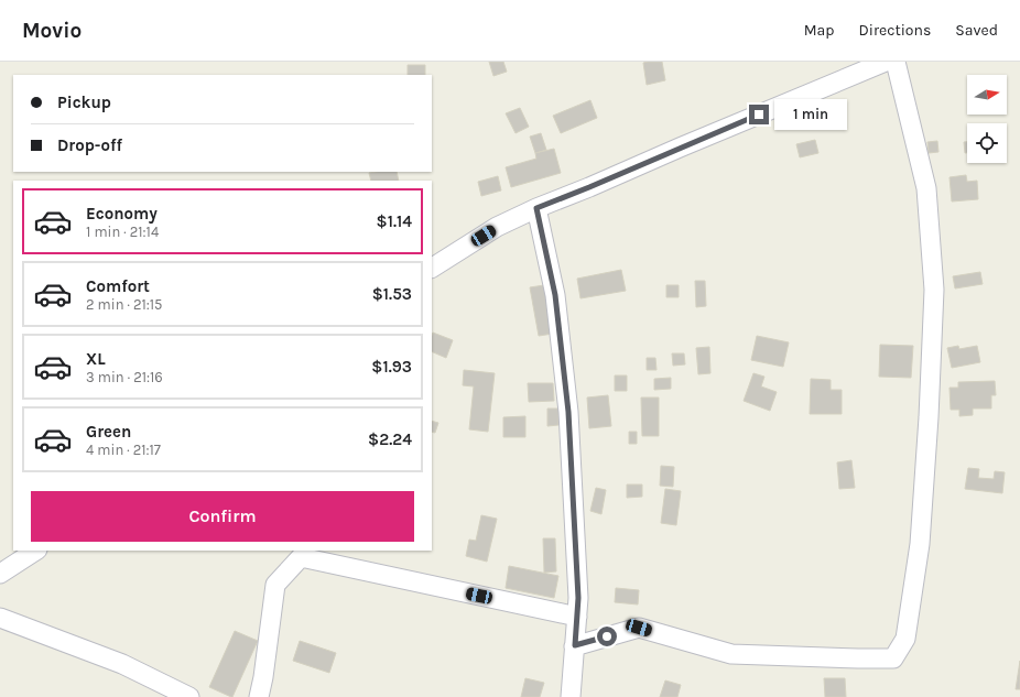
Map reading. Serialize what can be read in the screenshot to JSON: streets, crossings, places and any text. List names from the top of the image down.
{
  "north": "right",
  "page": {
    "header": "Movio",
    "nav": ["Map", "Directions", "Saved"],
    "banner": ["Pickup", "Drop-off"],
    "bubble": "1 min",
    "list": [
      {
        "name": "Economy",
        "note": "1 min · 21:14",
        "value": "$1.14"
      },
      {
        "name": "Comfort",
        "note": "2 min · 21:15",
        "value": "$1.53"
      },
      {
        "name": "XL",
        "note": "3 min · 21:16",
        "value": "$1.93"
      },
      {
        "name": "Green",
        "note": "4 min · 21:17",
        "value": "$2.24"
      }
    ],
    "buttons": "Confirm"
  }
}
